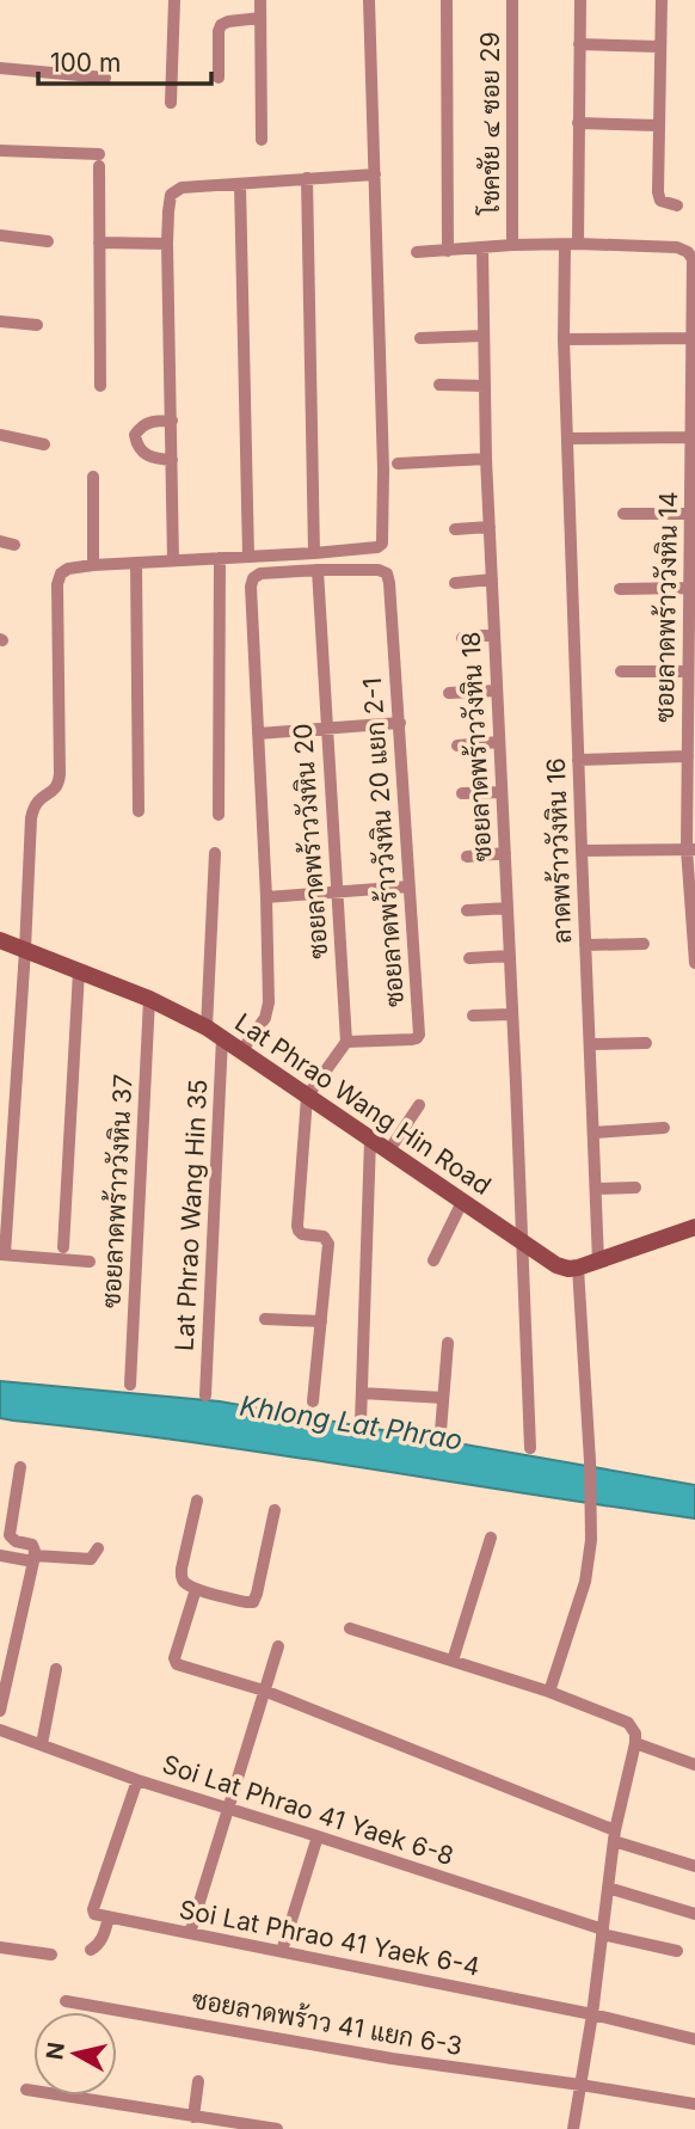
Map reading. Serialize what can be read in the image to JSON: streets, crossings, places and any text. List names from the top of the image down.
{
  "streets": {
    "main road": ["Lat Phrao Wang Hin Road"],
    "street": [
      "โชคชัย ๔ ซอย 29",
      "ซอยลาดพร้าววังหิน 14",
      "ซอยลาดพร้าววังหิน 18",
      "ซอยลาดพร้าววังหิน 20",
      "ซอยลาดพร้าววังหิน 20 แยก 2-1",
      "ลาดพร้าววังหิน 16",
      "ซอยลาดพร้าววังหิน 37",
      "Lat Phrao Wang Hin 35",
      "Soi Lat Phrao 41 Yaek 6-8",
      "Soi Lat Phrao 41 Yaek 6-4",
      "ซอยลาดพร้าว 41 แยก 6-3"
    ]
  },
  "crossings": [
    ["ซอยลาดพร้าววังหิน 14", "ลาดพร้าววังหิน 16"],
    ["ซอยลาดพร้าววังหิน 18", "Lat Phrao Wang Hin Road"],
    ["ซอยลาดพร้าววังหิน 20", "ซอยลาดพร้าววังหิน 20 แยก 2-1"],
    ["Lat Phrao Wang Hin Road", "ซอยลาดพร้าววังหิน 37"],
    ["Lat Phrao Wang Hin Road", "Lat Phrao Wang Hin 35"]
  ],
  "water": ["Khlong Lat Phrao"],
  "scale_bar": "100 m",
  "north": "left"
}
